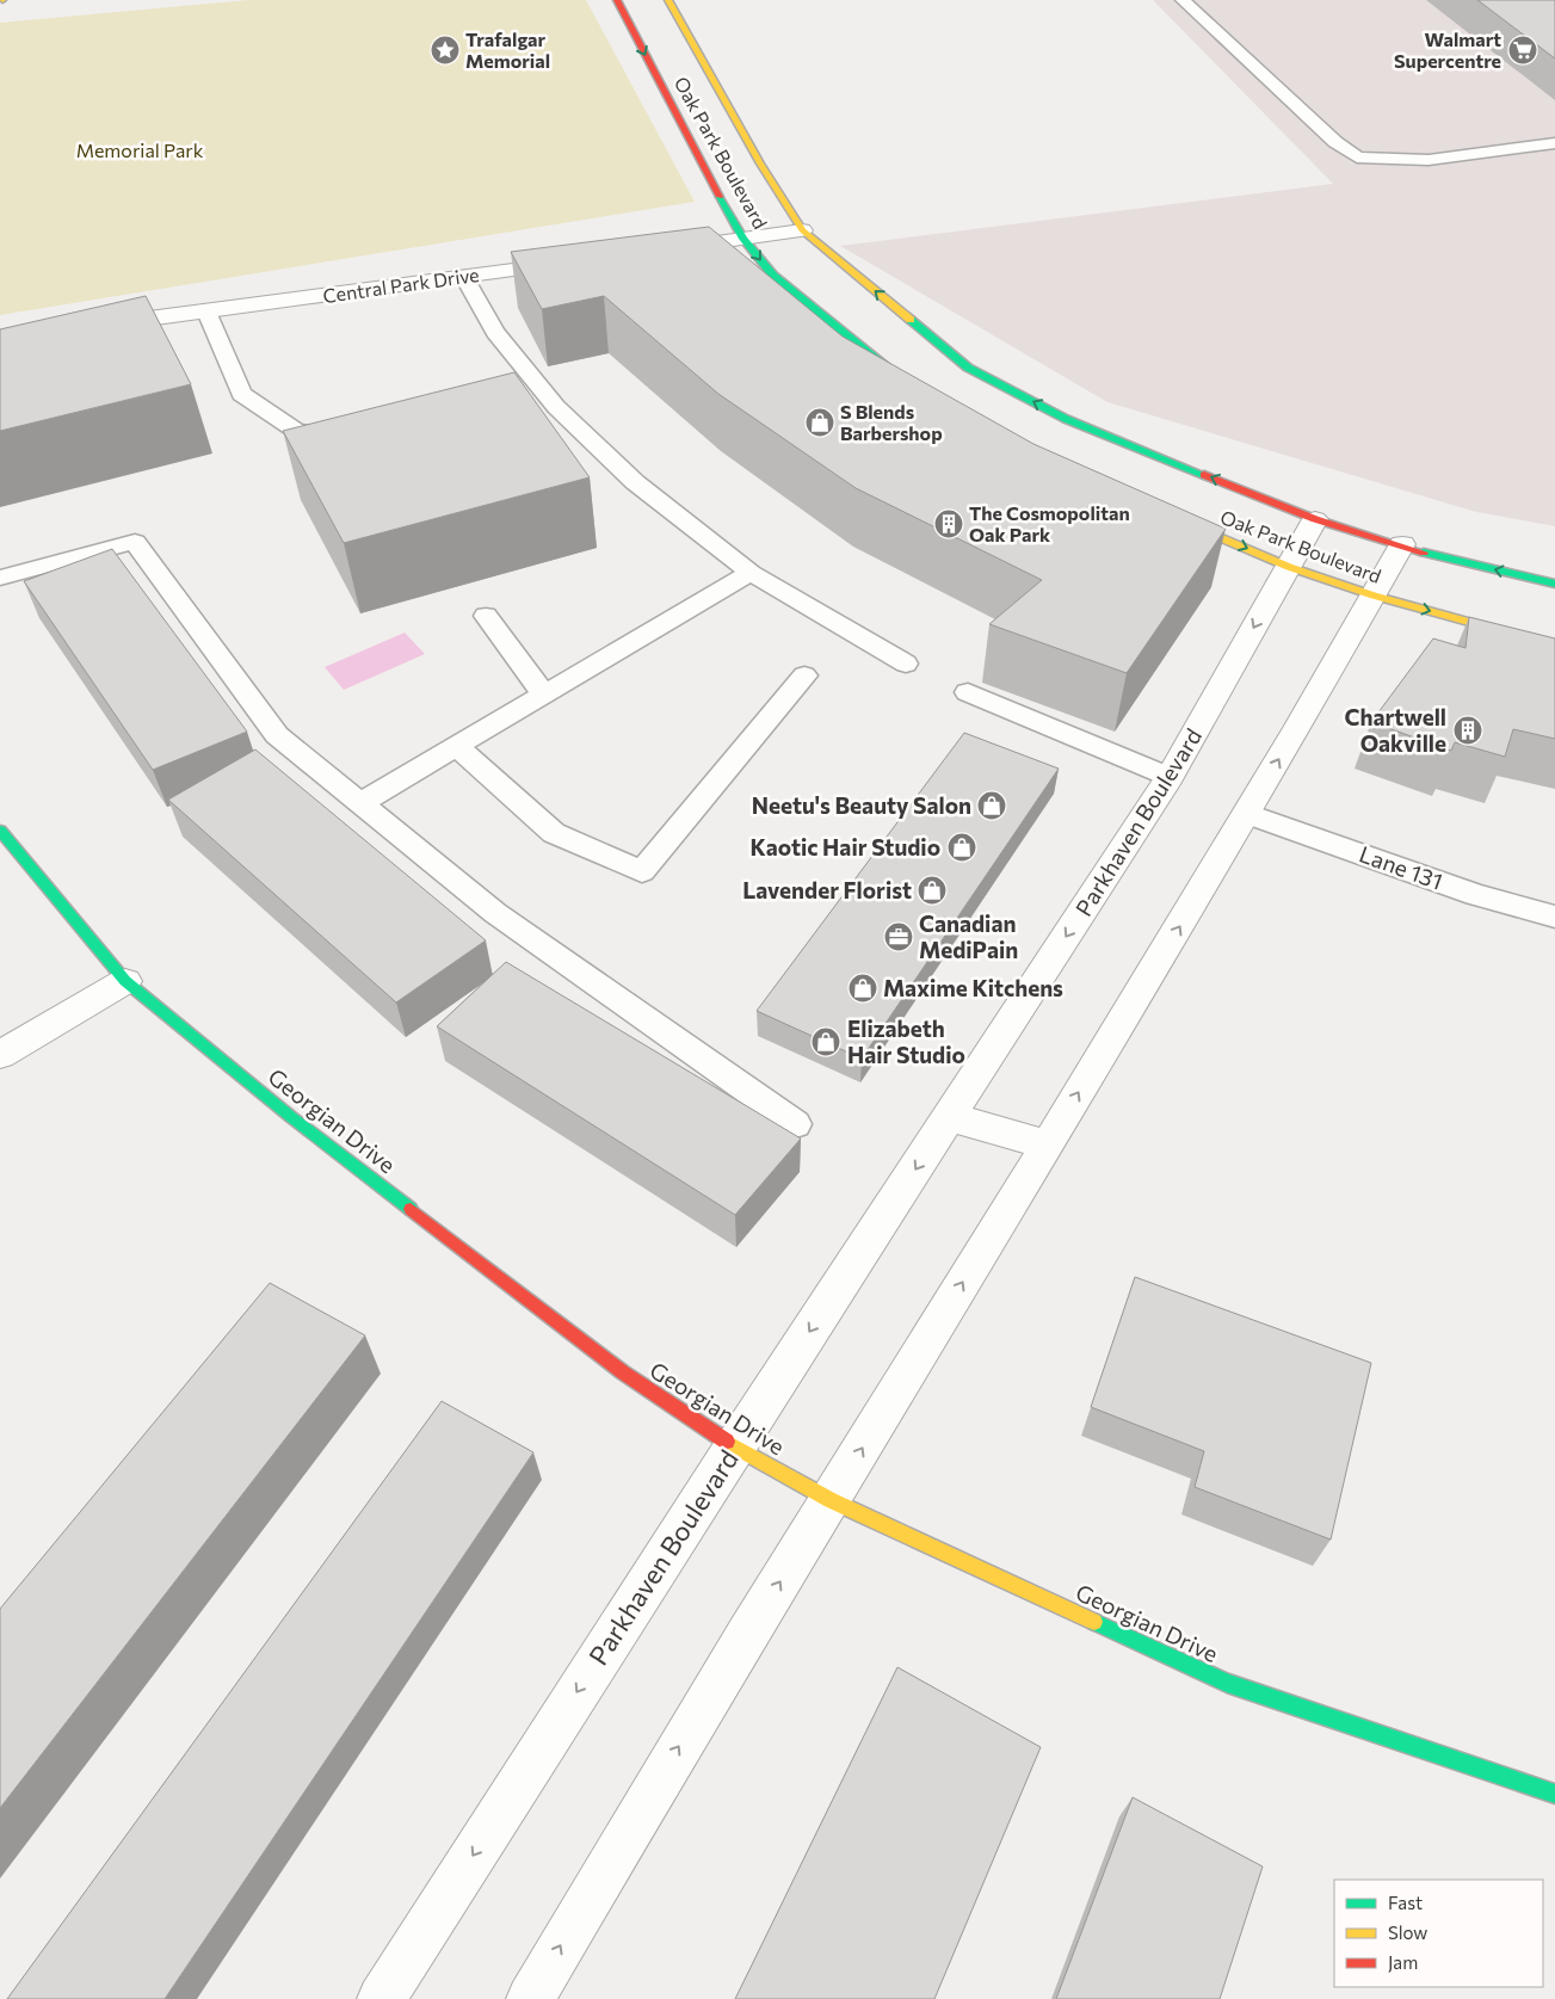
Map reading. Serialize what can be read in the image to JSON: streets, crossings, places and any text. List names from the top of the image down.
{
  "streets": {
    "street": [
      "Oak Park Boulevard",
      "Central Park Drive",
      "Parkhaven Boulevard",
      "Georgian Drive"
    ],
    "lane": ["Lane 131"]
  },
  "crossings": [
    ["Oak Park Boulevard", "Parkhaven Boulevard"],
    ["Parkhaven Boulevard", "Georgian Drive"]
  ],
  "parks": ["Memorial Park"],
  "places": {
    "place": ["Trafalgar Memorial"],
    "supermarket": ["Walmart Supercentre"],
    "shop": [
      "S Blends Barbershop",
      "Neetu's Beauty Salon",
      "Kaotic Hair Studio",
      "Lavender Florist",
      "Maxime Kitchens",
      "Elizabeth Hair Studio"
    ],
    "building": ["The Cosmopolitan Oak Park", "Chartwell Oakville"],
    "office": ["Canadian MediPain"]
  },
  "legend": ["Fast", "Slow", "Jam"]
}
